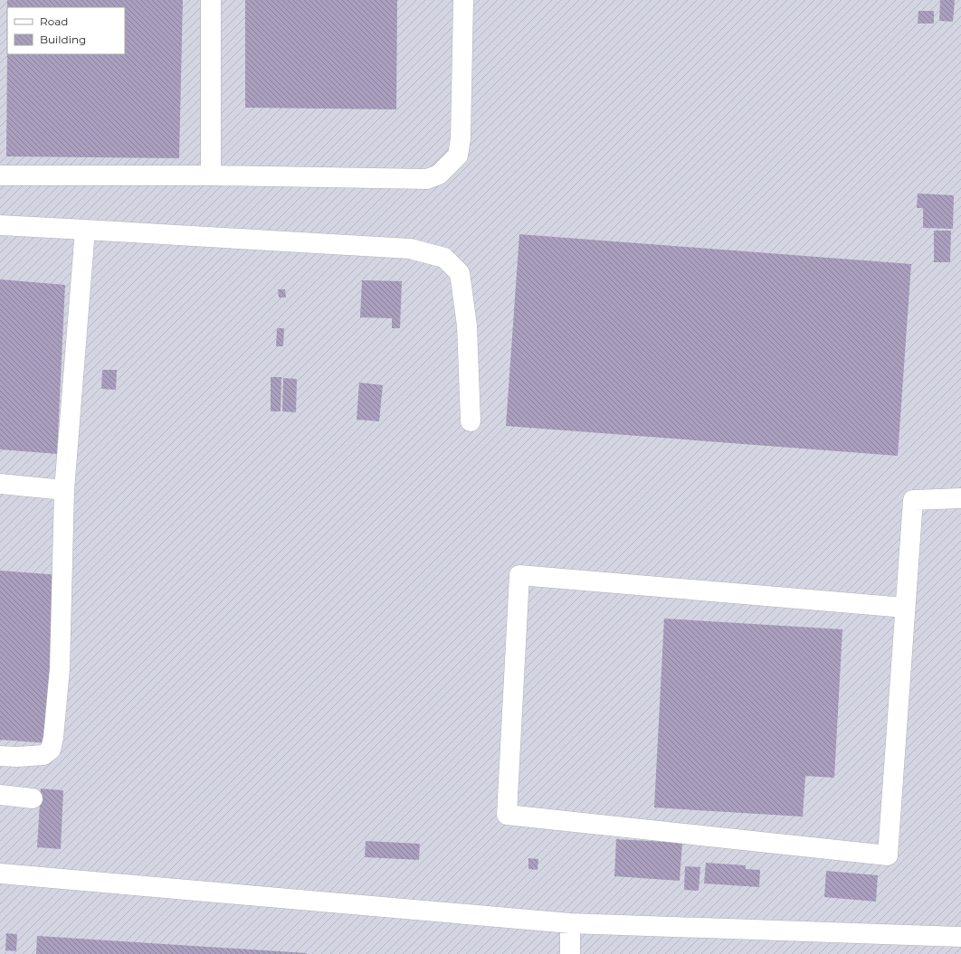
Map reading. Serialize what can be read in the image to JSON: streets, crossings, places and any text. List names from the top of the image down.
{
  "legend": ["Road", "Building"]
}
